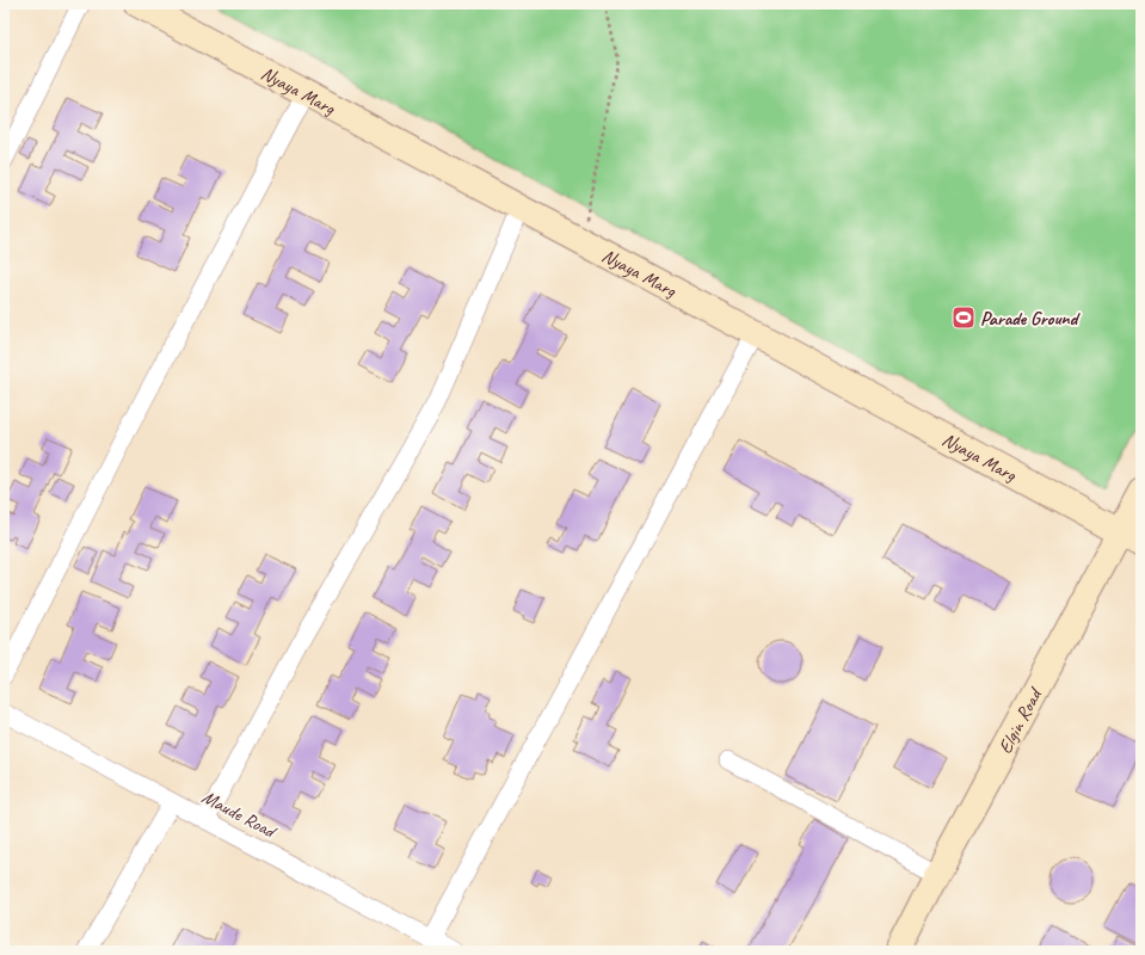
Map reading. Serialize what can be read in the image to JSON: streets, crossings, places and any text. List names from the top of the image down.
{
  "streets": {
    "street": ["Nyaya Marg", "Elgin Road", "Maude Road"]
  },
  "crossings": [
    ["Nyaya Marg", "Elgin Road"]
  ],
  "places": {
    "sports": ["Parade Ground"]
  }
}
